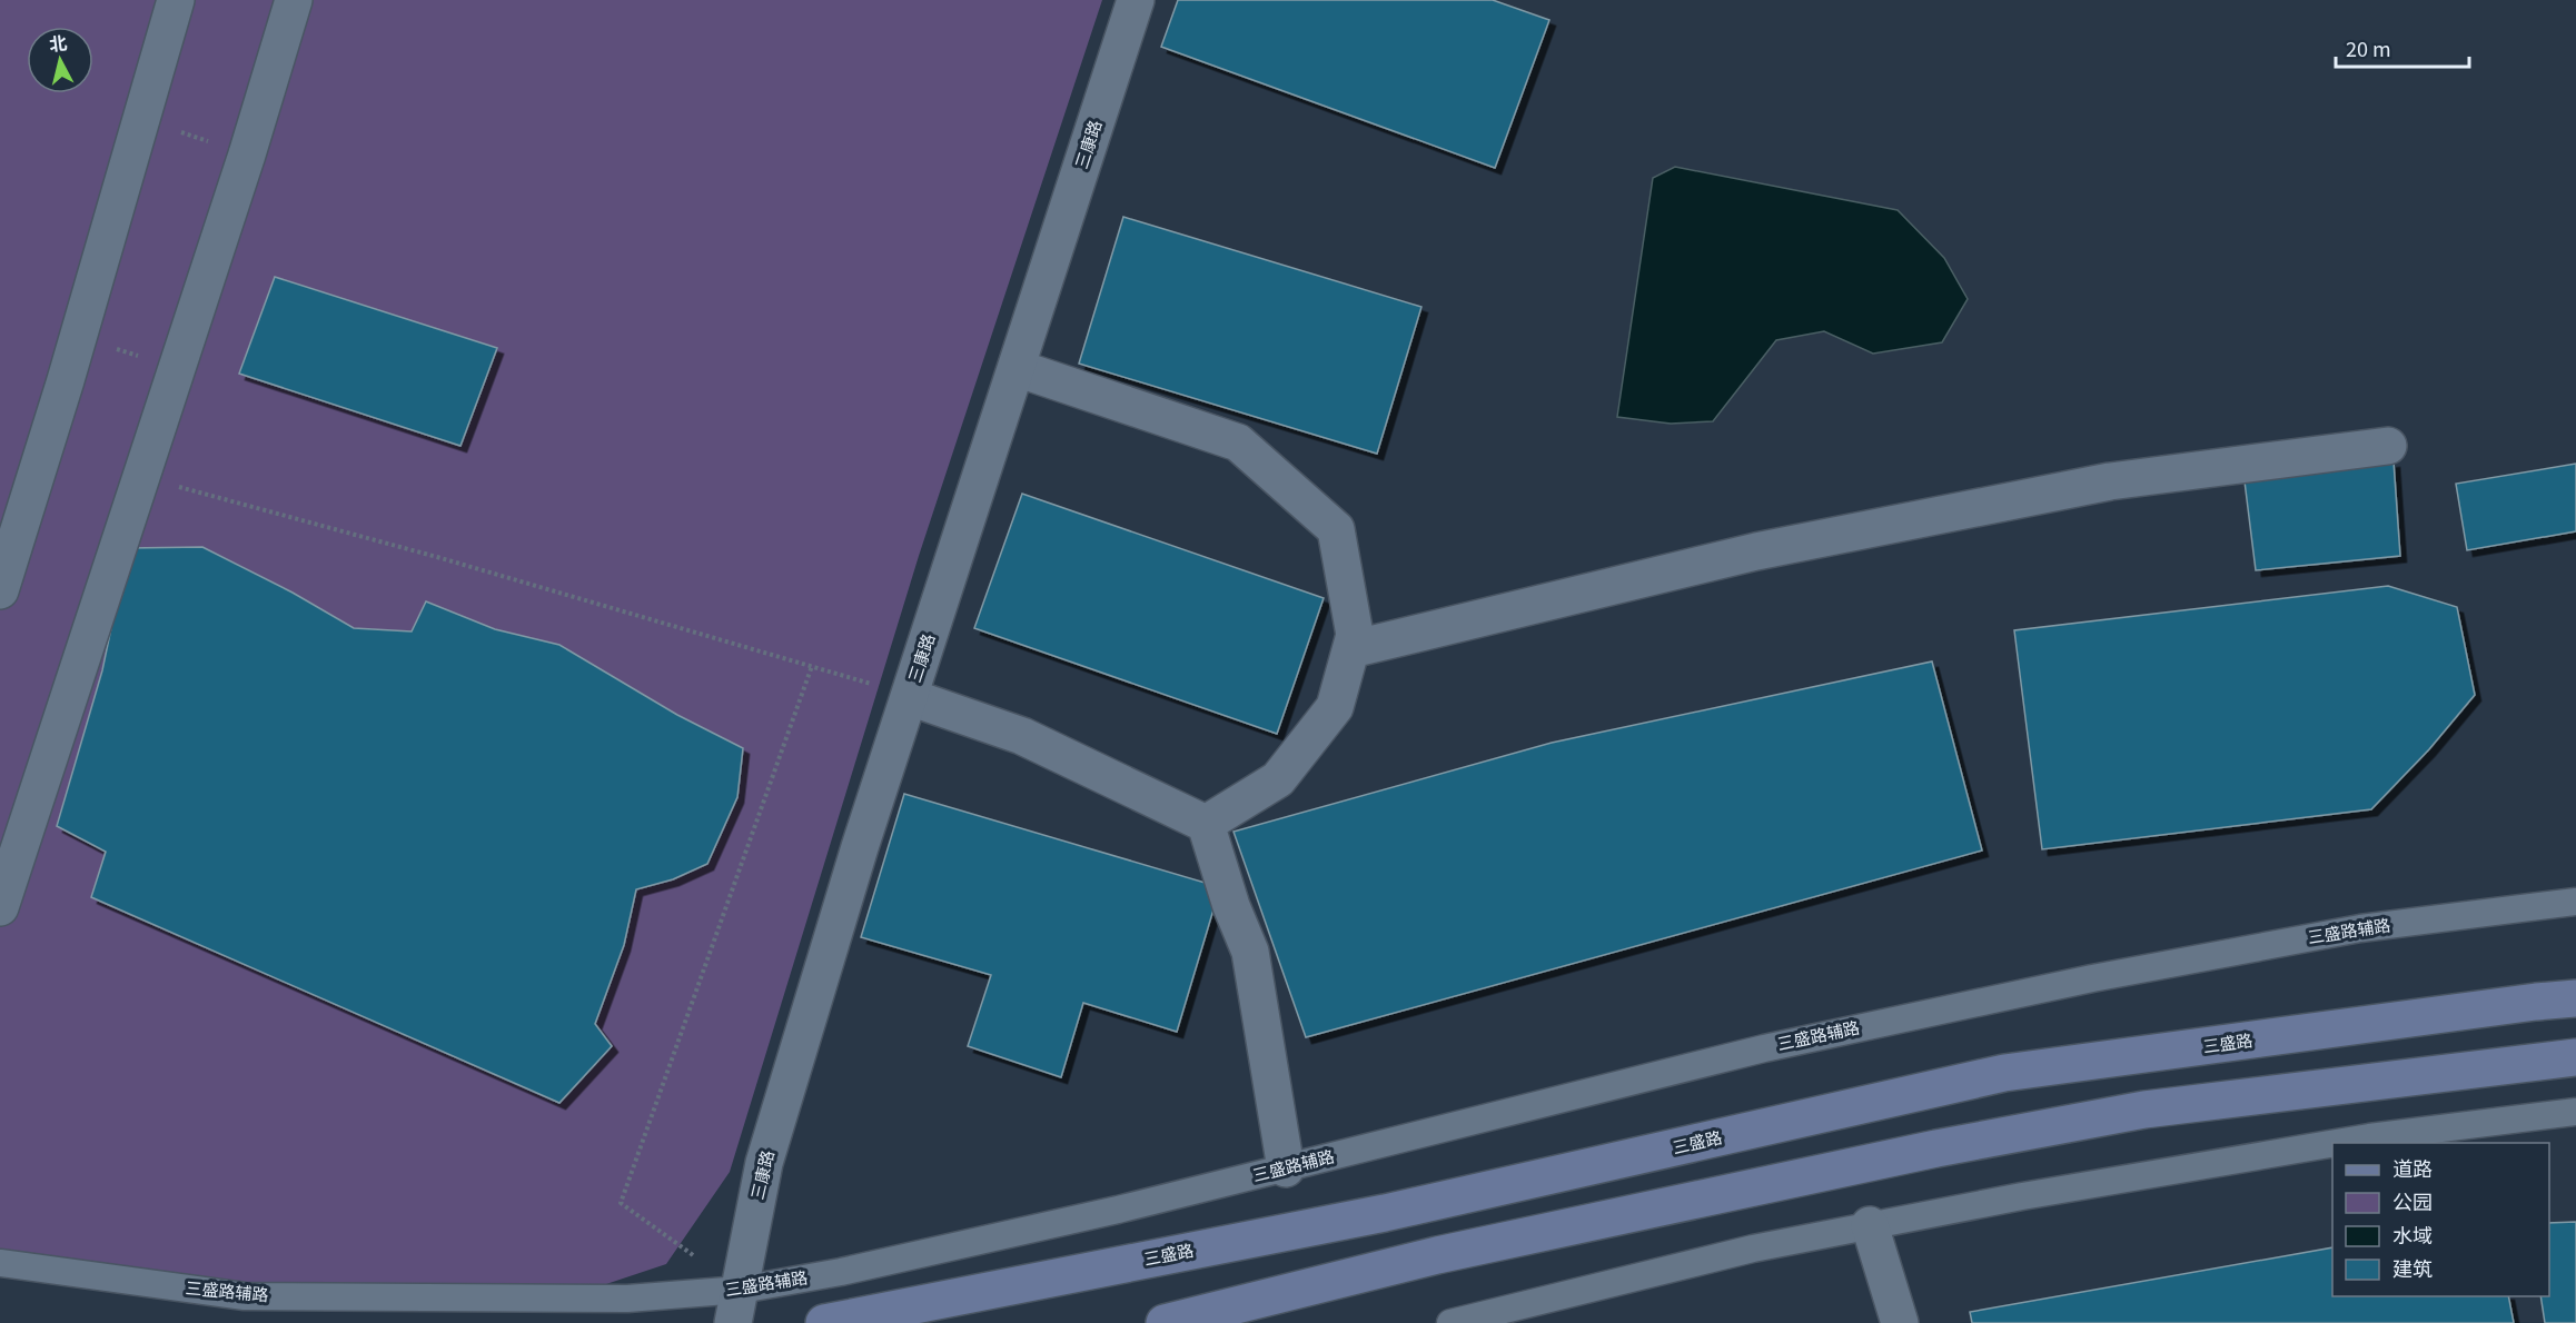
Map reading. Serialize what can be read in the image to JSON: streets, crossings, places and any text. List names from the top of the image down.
{
  "streets": {
    "main road": ["三盛路"],
    "street": ["三康路"],
    "lane": ["三盛路辅路"]
  },
  "crossings": [
    ["三康路", "三盛路辅路"]
  ],
  "legend": [
    "道路",
    "公园",
    "水域",
    "建筑"
  ],
  "scale_bar": "20 m",
  "north": "top"
}
